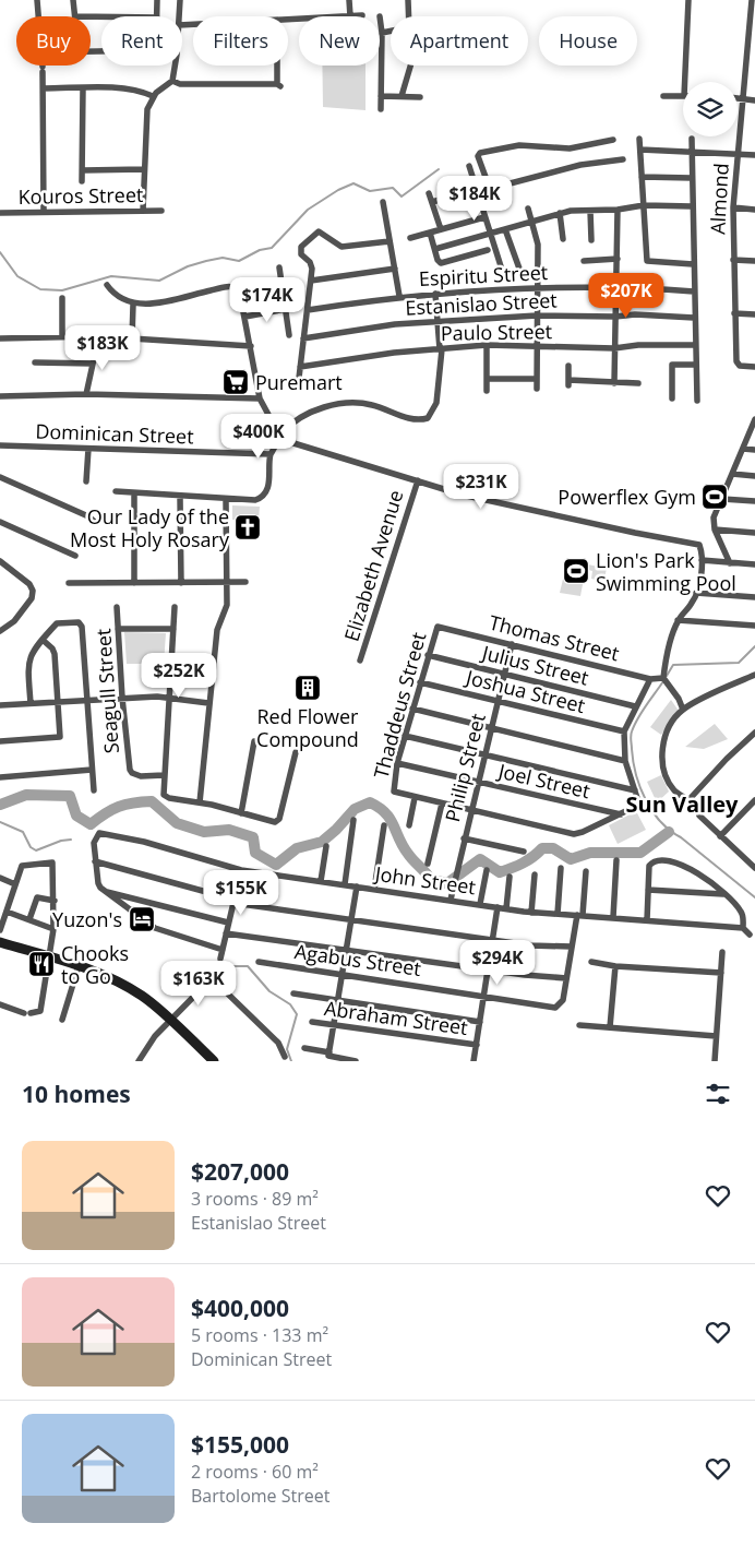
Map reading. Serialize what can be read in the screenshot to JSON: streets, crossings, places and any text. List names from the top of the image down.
{
  "streets": {
    "street": [
      "Kouros Street",
      "Almond",
      "Espiritu Street",
      "Estanislao Street",
      "Paulo Street",
      "Dominican Street",
      "Elizabeth Avenue",
      "Thomas Street",
      "Julius Street",
      "Seagull Street",
      "Joshua Street",
      "Thaddeus Street",
      "Philip Street",
      "Joel Street",
      "John Street",
      "Agabus Street",
      "Abraham Street"
    ]
  },
  "crossings": [
    ["Thomas Street", "Thaddeus Street"],
    ["Thomas Street", "Philip Street"],
    ["Julius Street", "Thaddeus Street"],
    ["Julius Street", "Philip Street"],
    ["Joshua Street", "Thaddeus Street"],
    ["Joshua Street", "Philip Street"],
    ["Thaddeus Street", "Joel Street"],
    ["Philip Street", "Joel Street"],
    ["Philip Street", "John Street"]
  ],
  "districts": ["Sun Valley"],
  "places": {
    "supermarket": ["Puremart"],
    "sports": ["Powerflex Gym", "Lion's Park Swimming Pool"],
    "church": ["Our Lady of the Most Holy Rosary"],
    "building": ["Red Flower Compound"],
    "hotel": ["Yuzon's"],
    "restaurant": ["Chooks to Go"]
  },
  "page": {
    "chip": [
      "Buy",
      "Rent",
      "Filters",
      "New",
      "Apartment",
      "House"
    ],
    "price": [
      "$184K",
      "$207K",
      "$174K",
      "$183K",
      "$400K",
      "$231K",
      "$252K",
      "$155K",
      "$294K",
      "$163K"
    ],
    "heading": "10 homes",
    "list": [
      {
        "name": "$207,000",
        "note": "3 rooms · 89 m² · Estanislao Street"
      },
      {
        "name": "$400,000",
        "note": "5 rooms · 133 m² · Dominican Street"
      },
      {
        "name": "$155,000",
        "note": "2 rooms · 60 m² · Bartolome Street"
      }
    ]
  }
}
